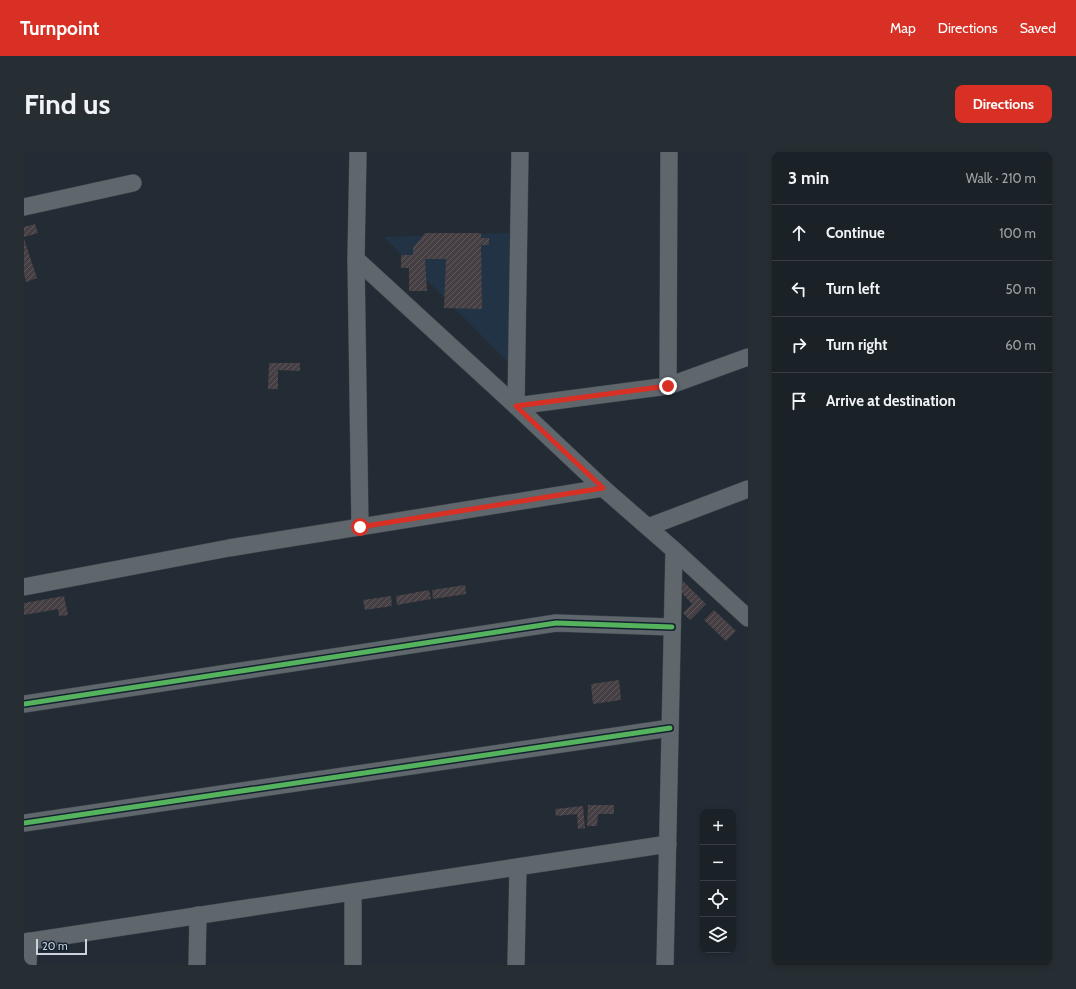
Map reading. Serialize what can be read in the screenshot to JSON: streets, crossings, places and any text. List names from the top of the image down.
{
  "scale_bar": "20 m",
  "page": {
    "header": "Turnpoint",
    "nav": ["Map", "Directions", "Saved"],
    "buttons": "Directions",
    "title": "Find us",
    "heading": ["3 min", "Walk · 210 m"],
    "list": [
      ["Continue", "100 m"],
      ["Turn left", "50 m"],
      ["Turn right", "60 m"],
      "Arrive at destination"
    ],
    "map_buttons": ["+", "−"],
    "scale": "20 m"
  }
}
